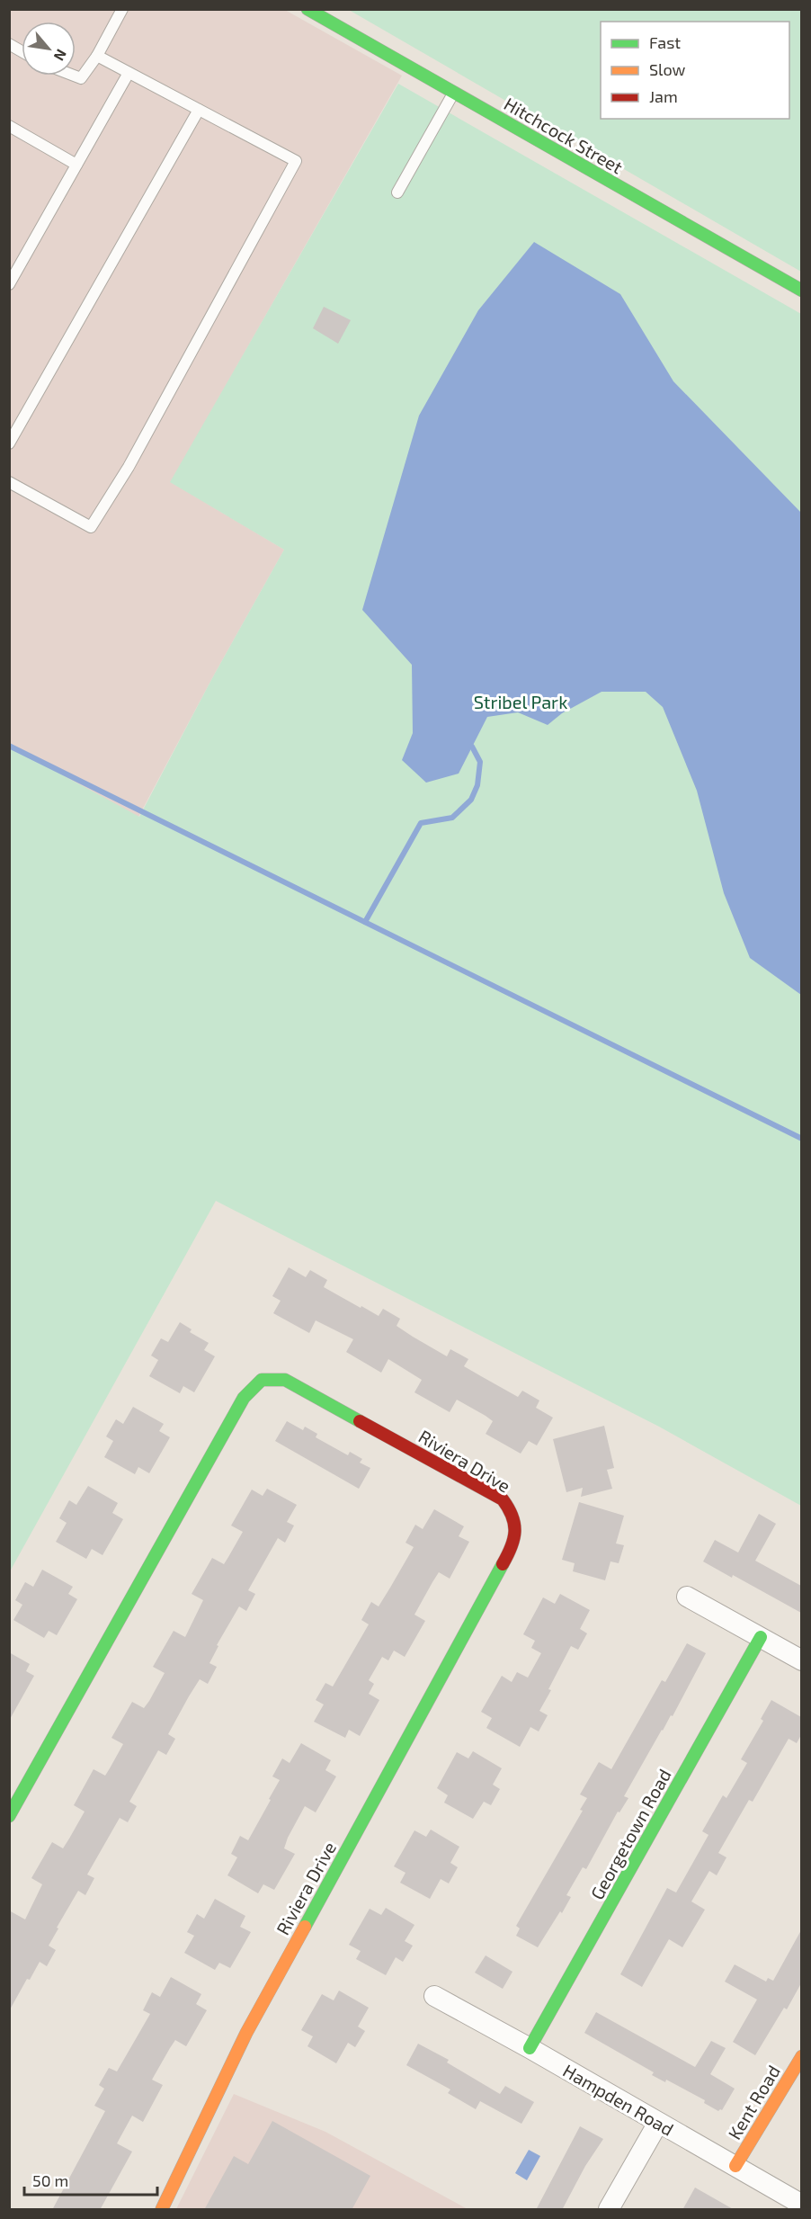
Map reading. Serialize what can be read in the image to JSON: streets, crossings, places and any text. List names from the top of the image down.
{
  "streets": {
    "street": [
      "Hitchcock Street",
      "Riviera Drive",
      "Georgetown Road",
      "Hampden Road",
      "Kent Road"
    ]
  },
  "crossings": [
    ["Georgetown Road", "Hampden Road"],
    ["Hampden Road", "Kent Road"]
  ],
  "parks": ["Stribel Park"],
  "legend": ["Fast", "Slow", "Jam"],
  "scale_bar": "50 m",
  "north": "bottom right"
}
